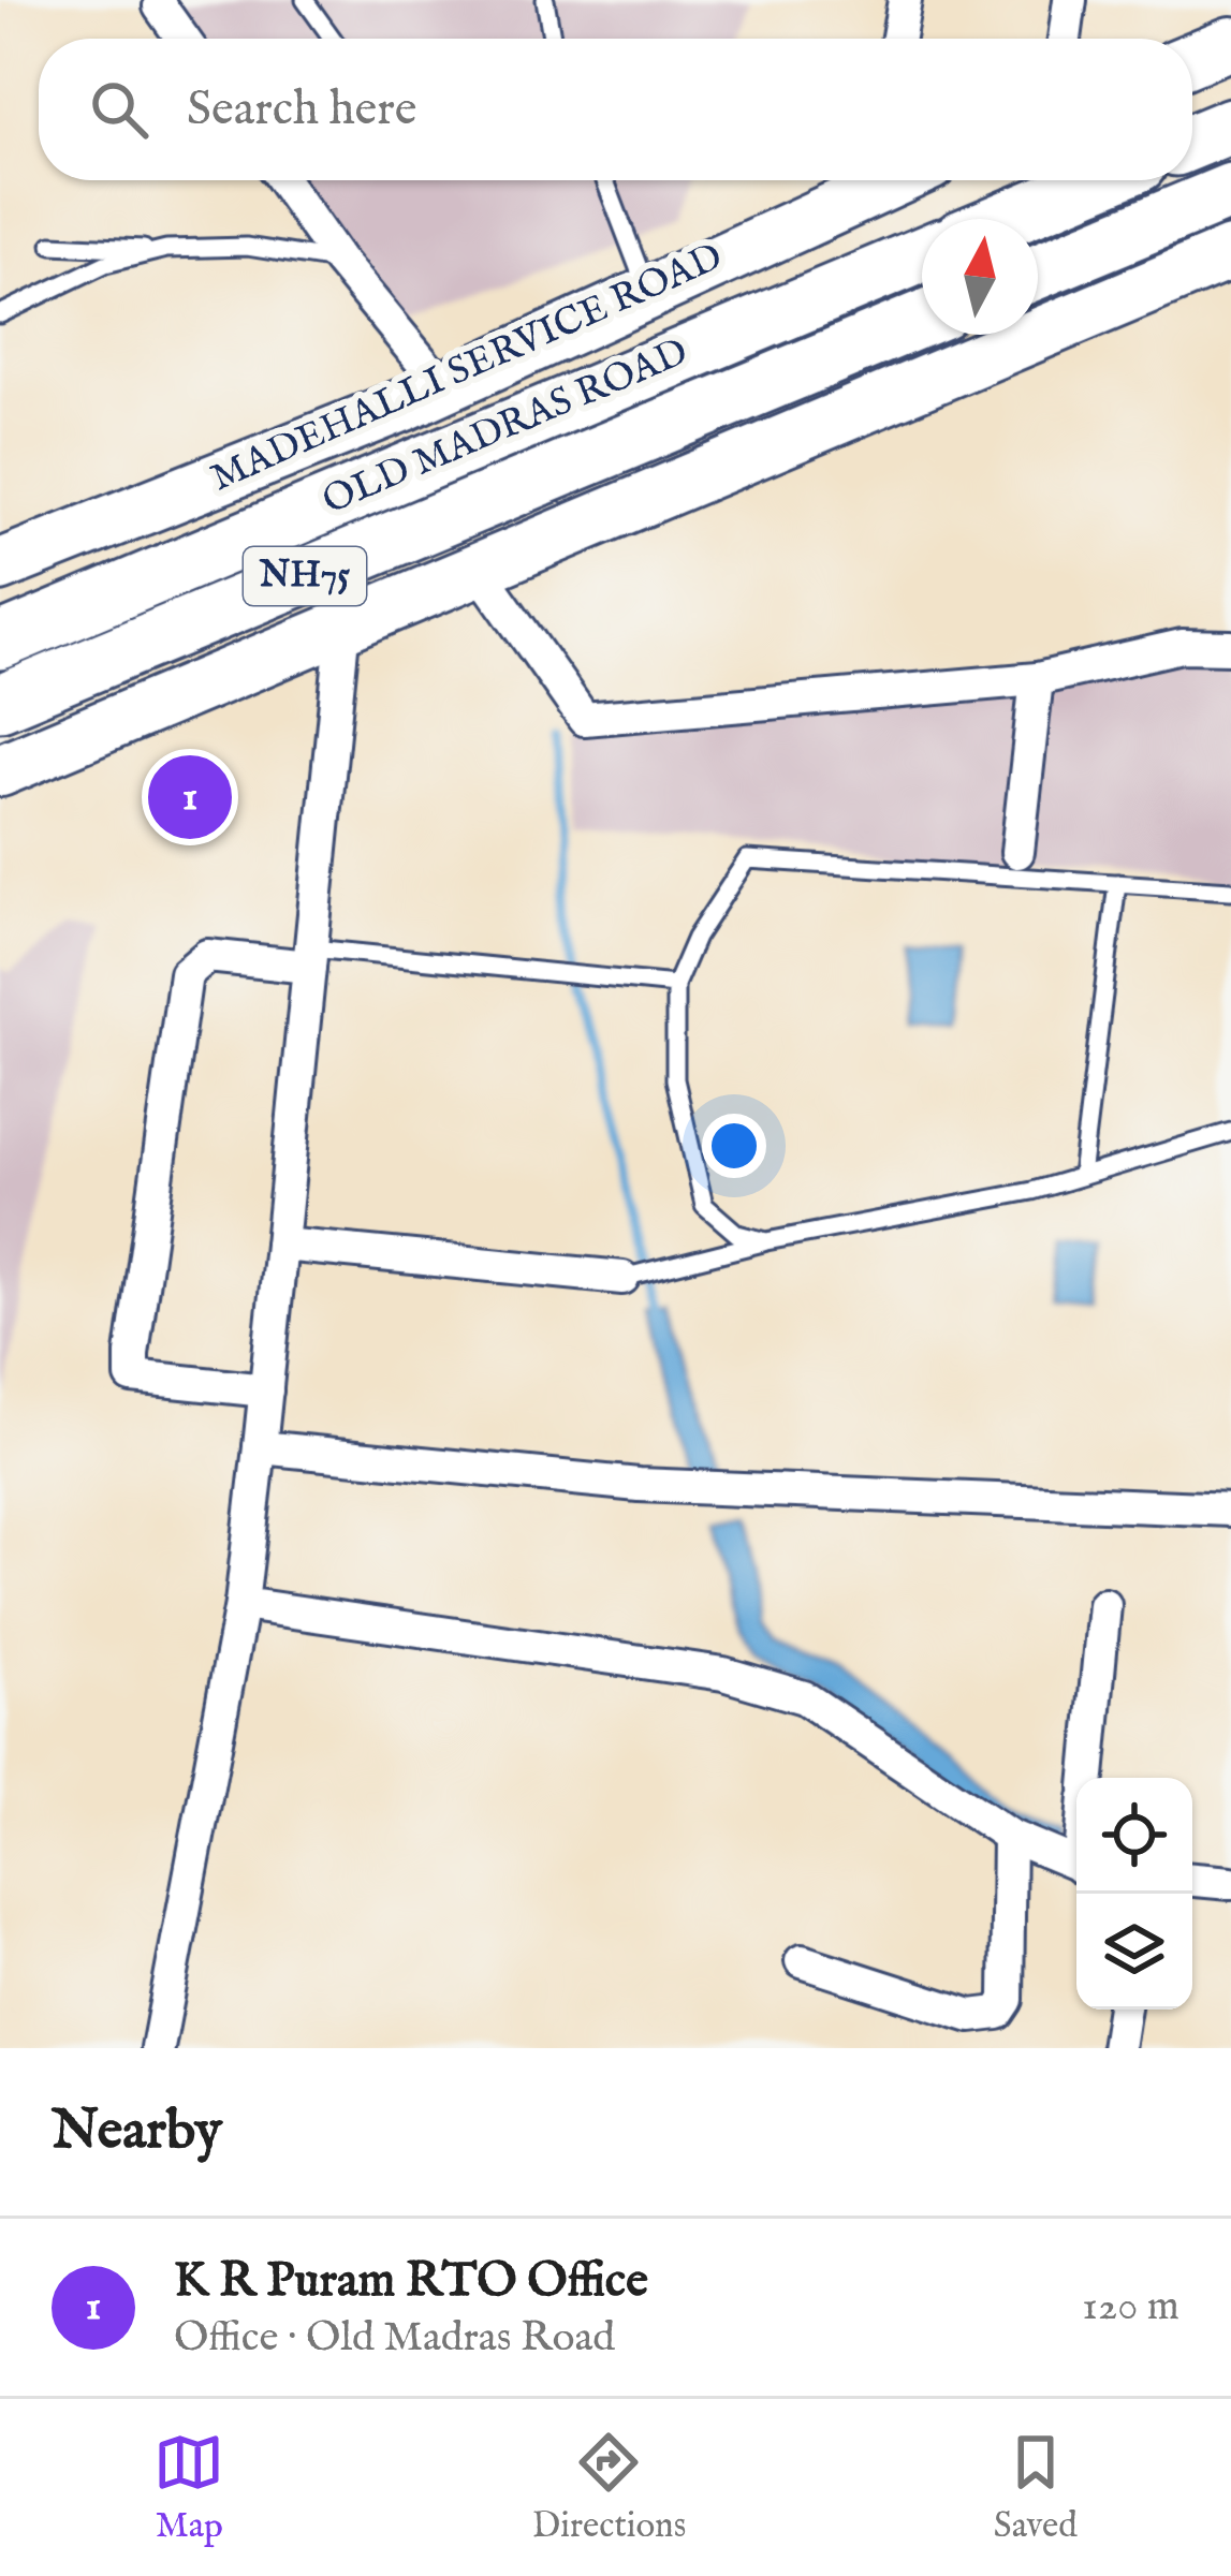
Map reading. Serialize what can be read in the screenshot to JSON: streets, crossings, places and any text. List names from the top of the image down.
{
  "streets": {
    "highway": ["OLD MADRAS ROAD", "NH75"],
    "main road": ["MADEHALLI SERVICE ROAD"]
  },
  "north": "top",
  "page": {
    "search": "Search here",
    "pins": "1",
    "heading": "Nearby",
    "list": [
      {
        "mark": "1",
        "name": "K R Puram RTO Office",
        "note": "Office · Old Madras Road",
        "value": "120 m"
      }
    ],
    "nav": ["Map", "Directions", "Saved"]
  }
}
